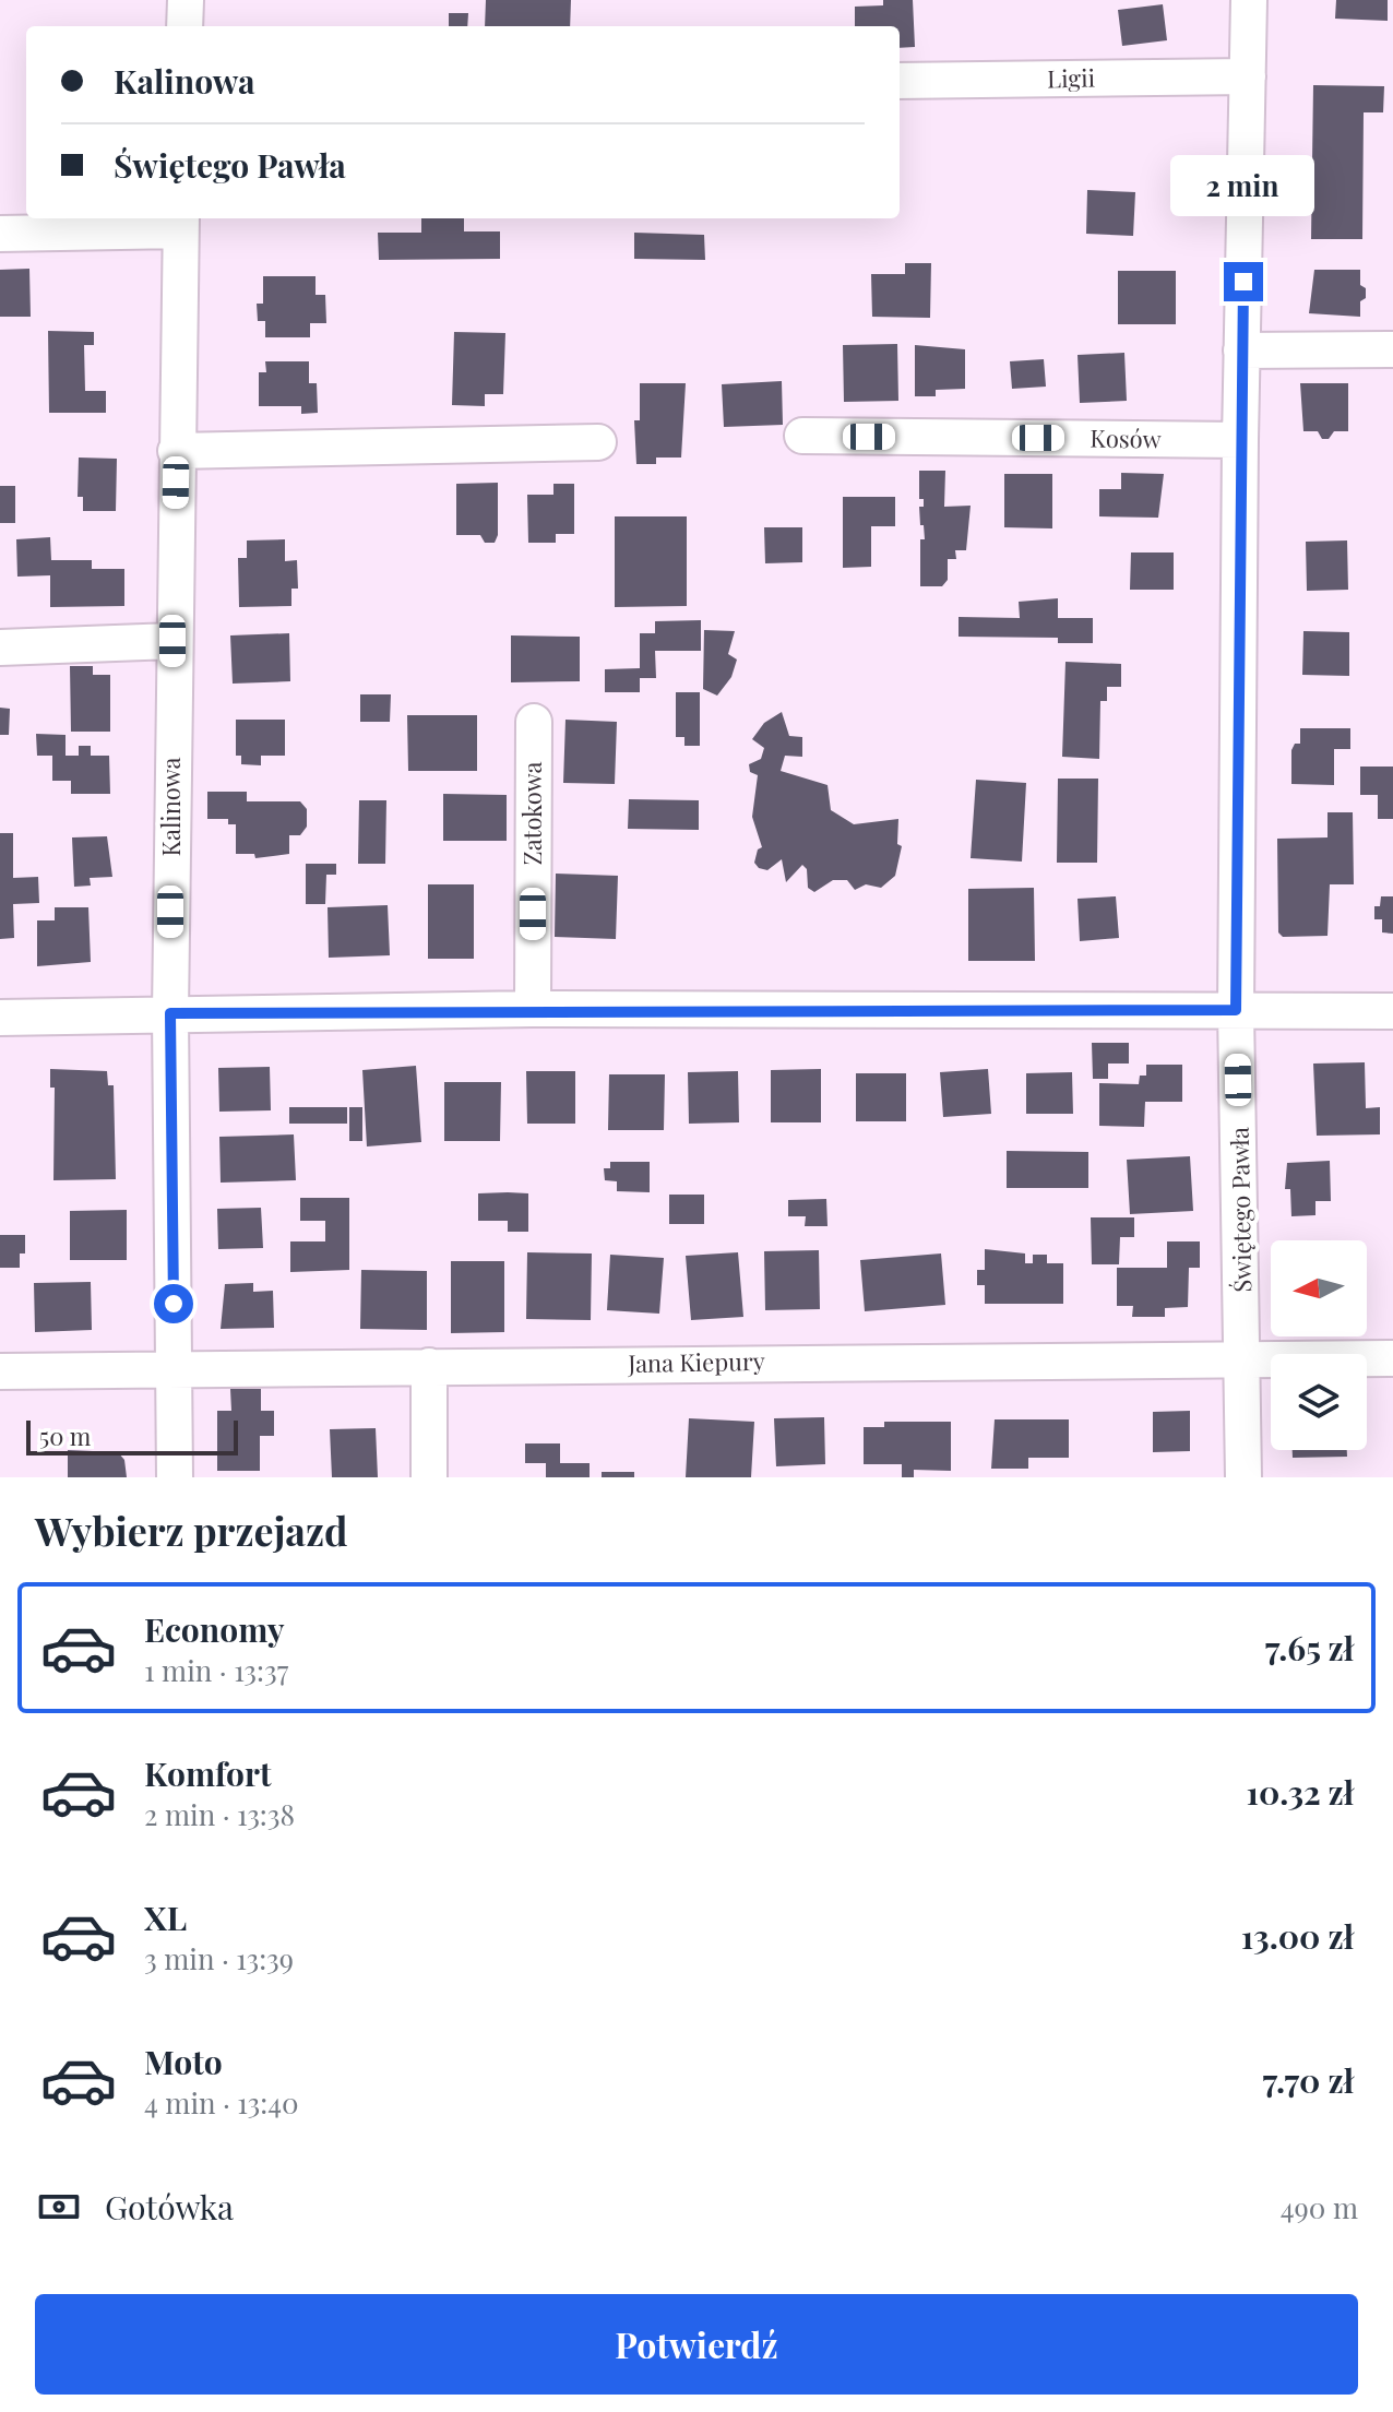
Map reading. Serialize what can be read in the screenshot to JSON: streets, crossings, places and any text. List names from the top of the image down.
{
  "streets": {
    "street": [
      "Ligii",
      "Kosów",
      "Kalinowa",
      "Zatokowa",
      "Świętego Pawła",
      "Jana Kiepury"
    ]
  },
  "crossings": [
    ["Ligii", "Świętego Pawła"],
    ["Kosów", "Świętego Pawła"],
    ["Kalinowa", "Jana Kiepury"],
    ["Świętego Pawła", "Jana Kiepury"]
  ],
  "scale_bar": "50 m",
  "north": "left",
  "page": {
    "banner": ["Kalinowa", "Świętego Pawła"],
    "bubble": "2 min",
    "scale": "50 m",
    "heading": "Wybierz przejazd",
    "list": [
      {
        "name": "Economy",
        "note": "1 min · 13:37",
        "value": "7.65 zł"
      },
      {
        "name": "Komfort",
        "note": "2 min · 13:38",
        "value": "10.32 zł"
      },
      {
        "name": "XL",
        "note": "3 min · 13:39",
        "value": "13.00 zł"
      },
      {
        "name": "Moto",
        "note": "4 min · 13:40",
        "value": "7.70 zł"
      }
    ],
    "pay": ["Gotówka", "490 m"],
    "buttons": "Potwierdź"
  }
}
